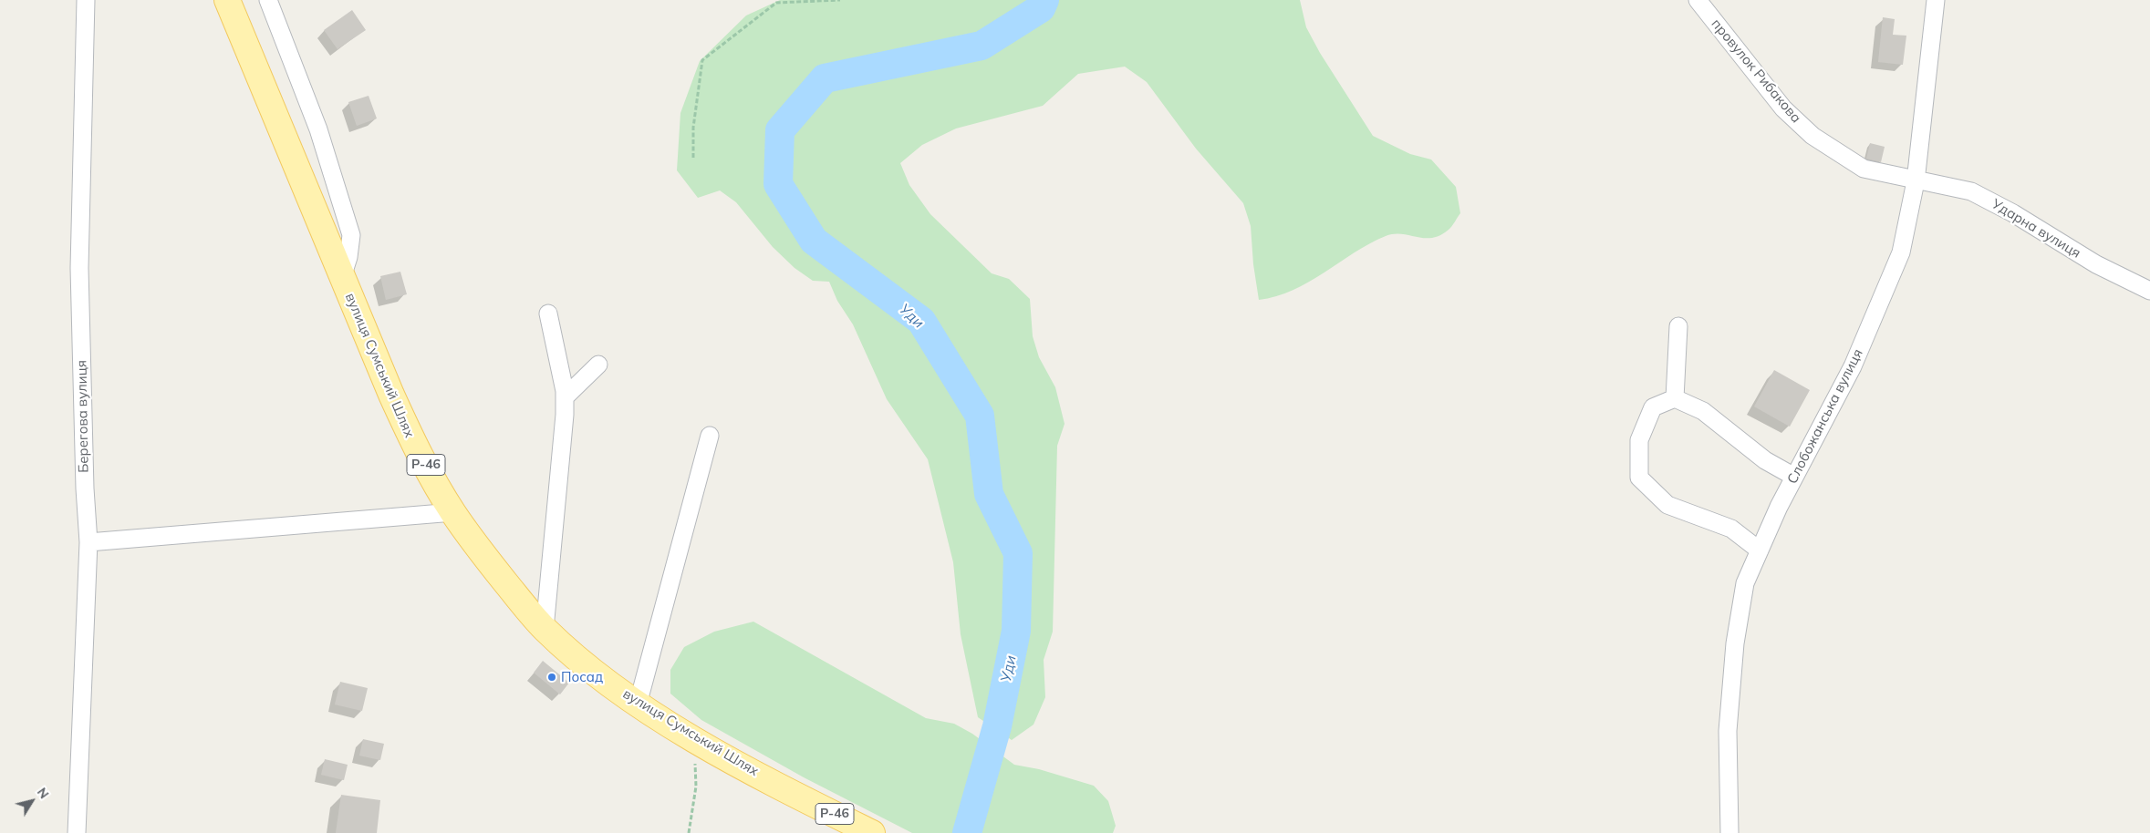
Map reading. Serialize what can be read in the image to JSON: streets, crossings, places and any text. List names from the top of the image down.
{
  "streets": {
    "main road": ["вулиця Сумський Шлях", "Р-46"],
    "street": [
      "провулок Рибакова",
      "Ударна вулиця",
      "Берегова вулиця",
      "Слобожанська вулиця"
    ]
  },
  "crossings": [
    ["провулок Рибакова", "Ударна вулиця"],
    ["провулок Рибакова", "Слобожанська вулиця"],
    ["Ударна вулиця", "Слобожанська вулиця"]
  ],
  "water": ["Уди"],
  "places": ["Посад"],
  "north": "top right"
}
